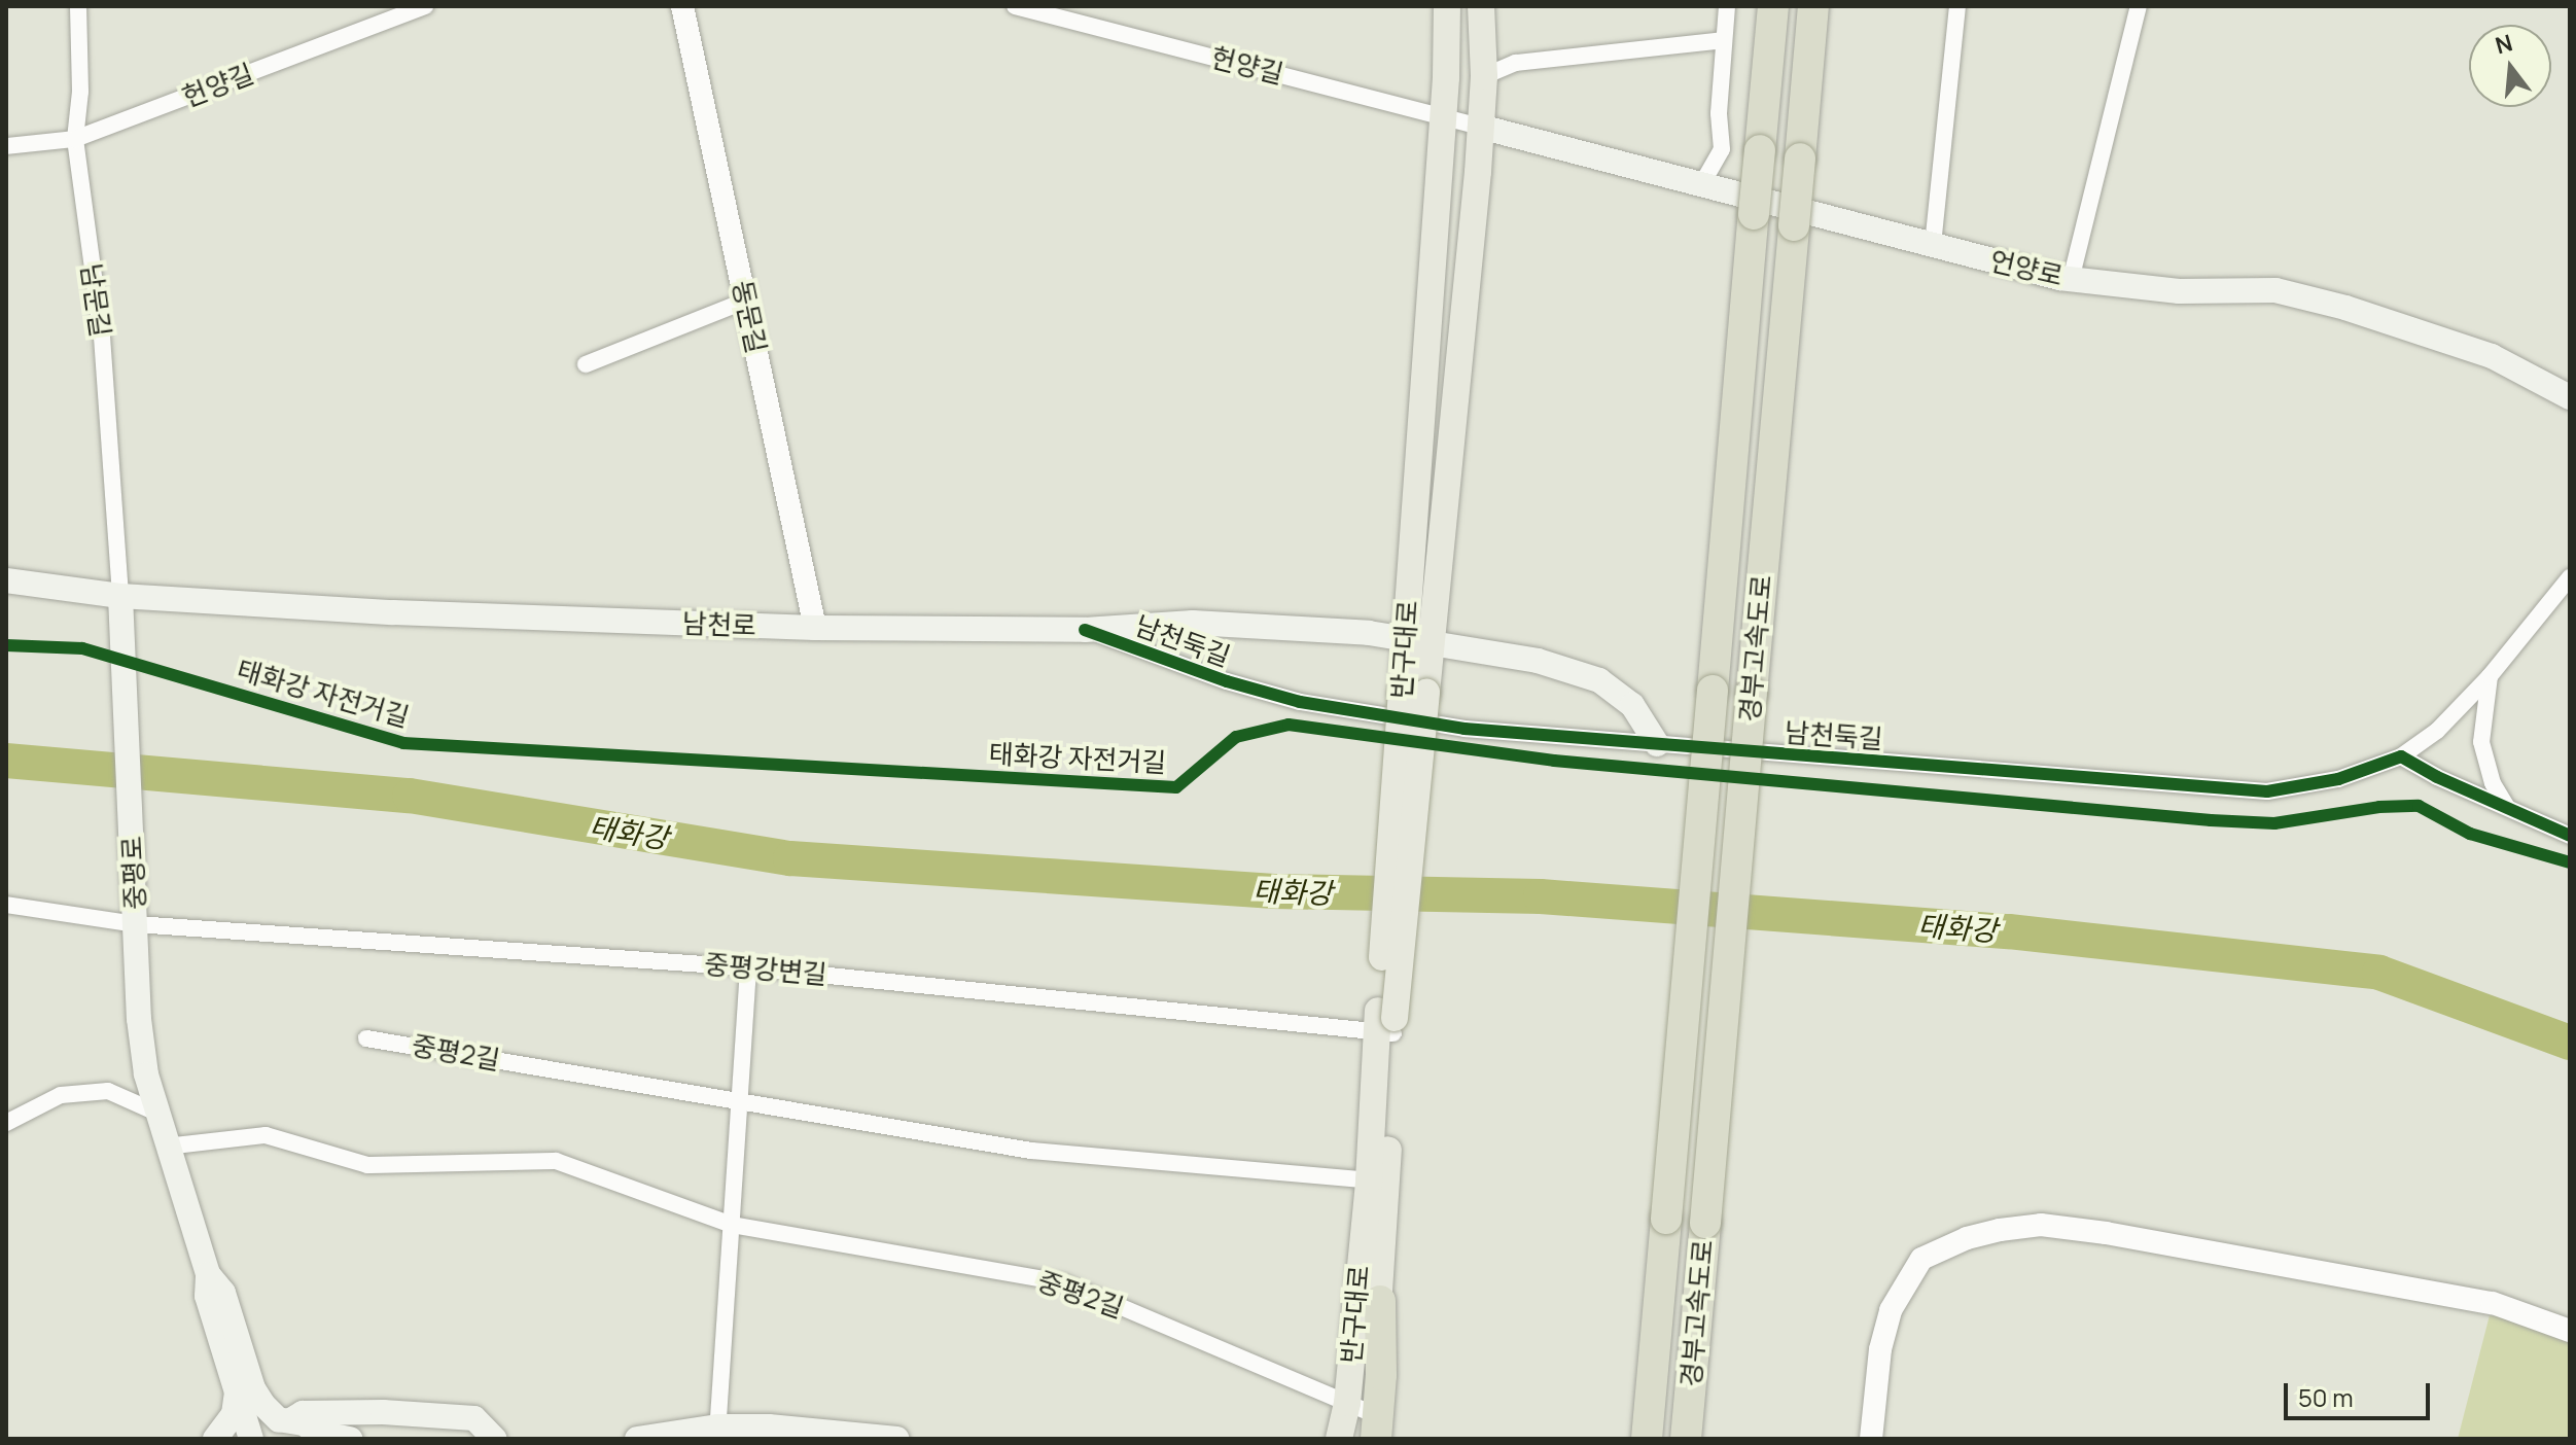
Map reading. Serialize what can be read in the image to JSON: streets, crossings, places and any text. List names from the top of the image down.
{
  "streets": {
    "highway": ["경부고속도로"],
    "main road": [
      "언양로",
      "남천로",
      "반구대로",
      "중평로"
    ],
    "street": [
      "헌양길",
      "남문길",
      "동문길",
      "남천둑길",
      "중평강변길",
      "중평2길"
    ],
    "cycle path": ["태화강 자전거길"]
  },
  "crossings": [
    ["헌양길", "언양로"],
    ["헌양길", "남문길"],
    ["헌양길", "반구대로"],
    ["언양로", "반구대로"],
    ["남문길", "남천로"],
    ["남문길", "중평로"],
    ["동문길", "남천로"],
    ["남천로", "남천둑길"],
    ["남천로", "반구대로"],
    ["남천로", "중평로"],
    ["반구대로", "중평강변길"],
    ["반구대로", "중평2길"],
    ["중평로", "중평강변길"],
    ["중평로", "중평2길"]
  ],
  "water": ["태화강"],
  "scale_bar": "50 m",
  "north": "top"
}
